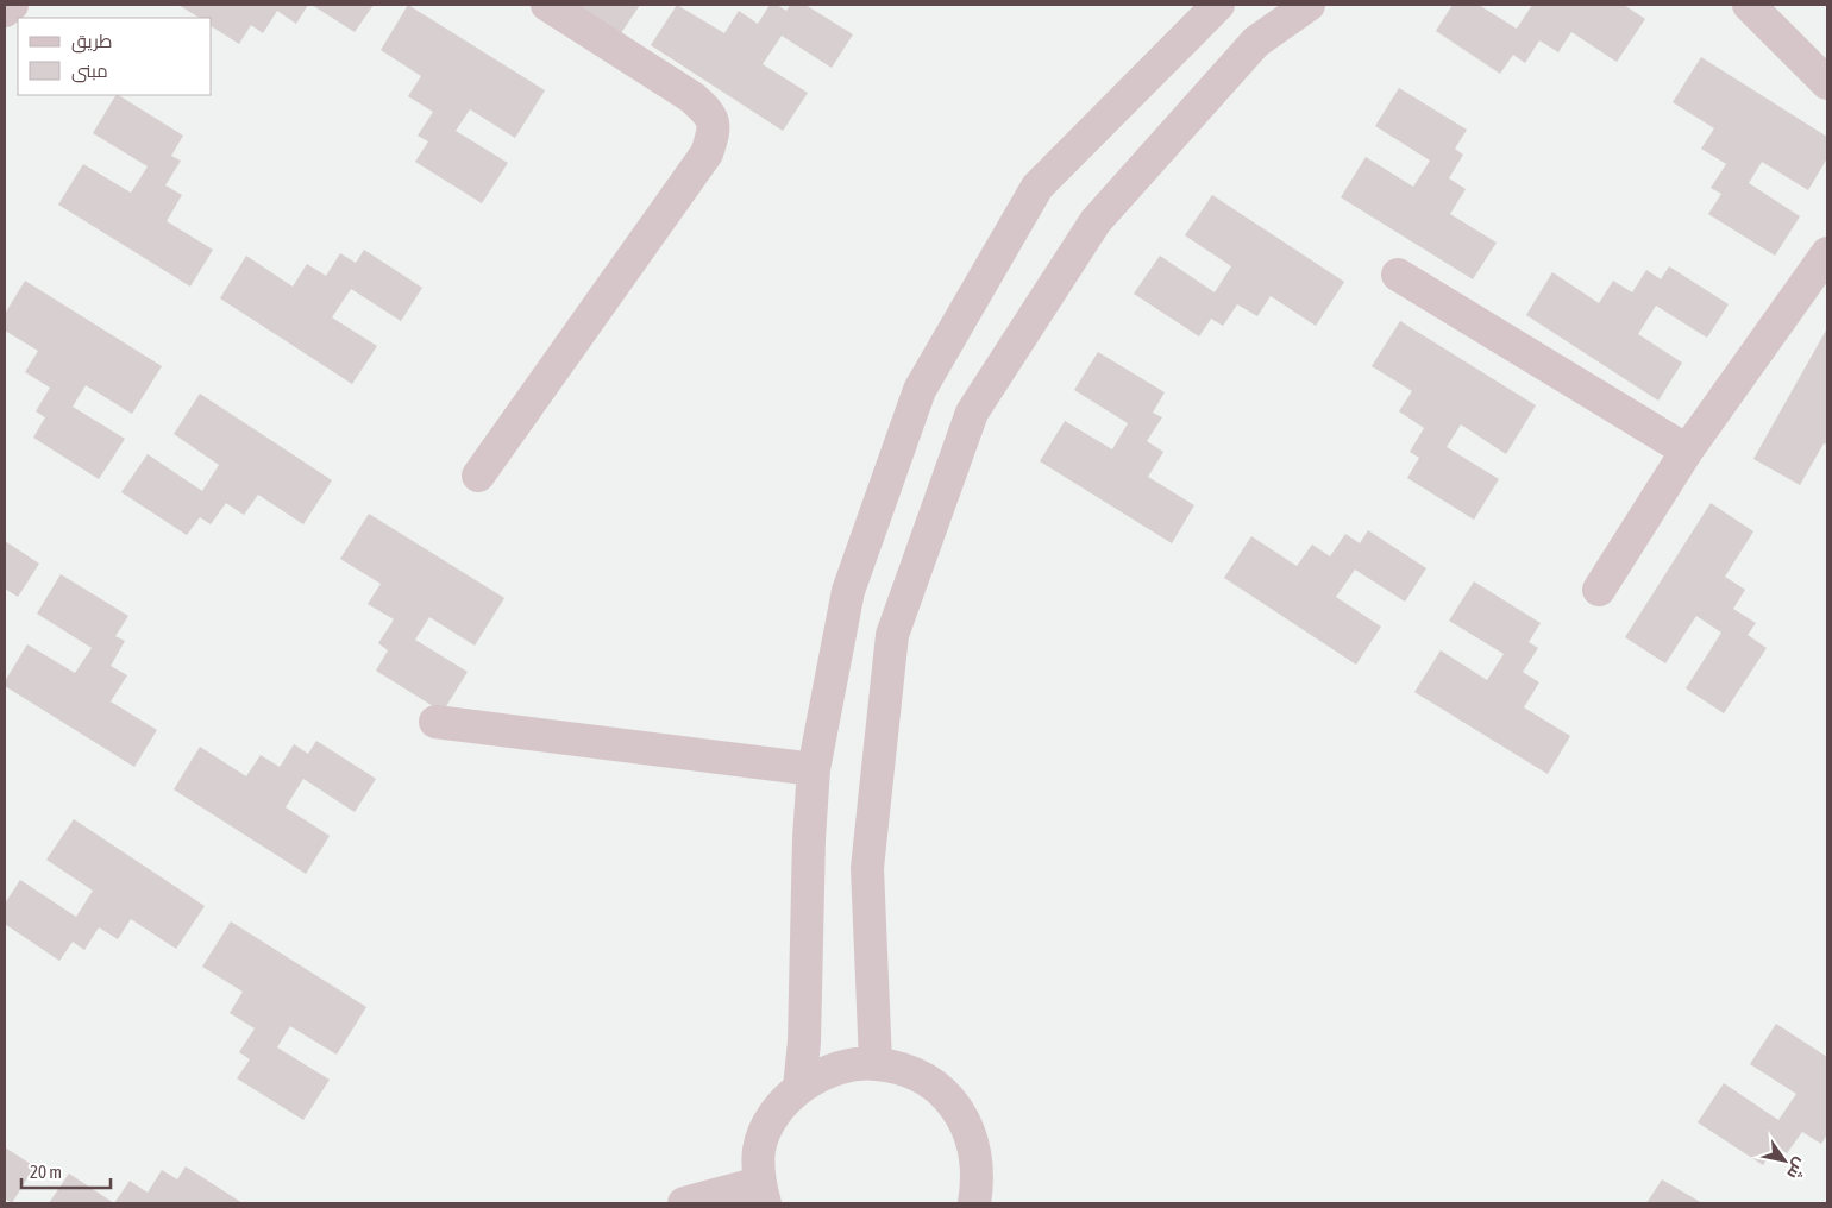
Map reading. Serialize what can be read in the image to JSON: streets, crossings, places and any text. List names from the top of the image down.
{
  "legend": ["طريق", "مبنى"],
  "scale_bar": "20 m",
  "north": "bottom right"
}
